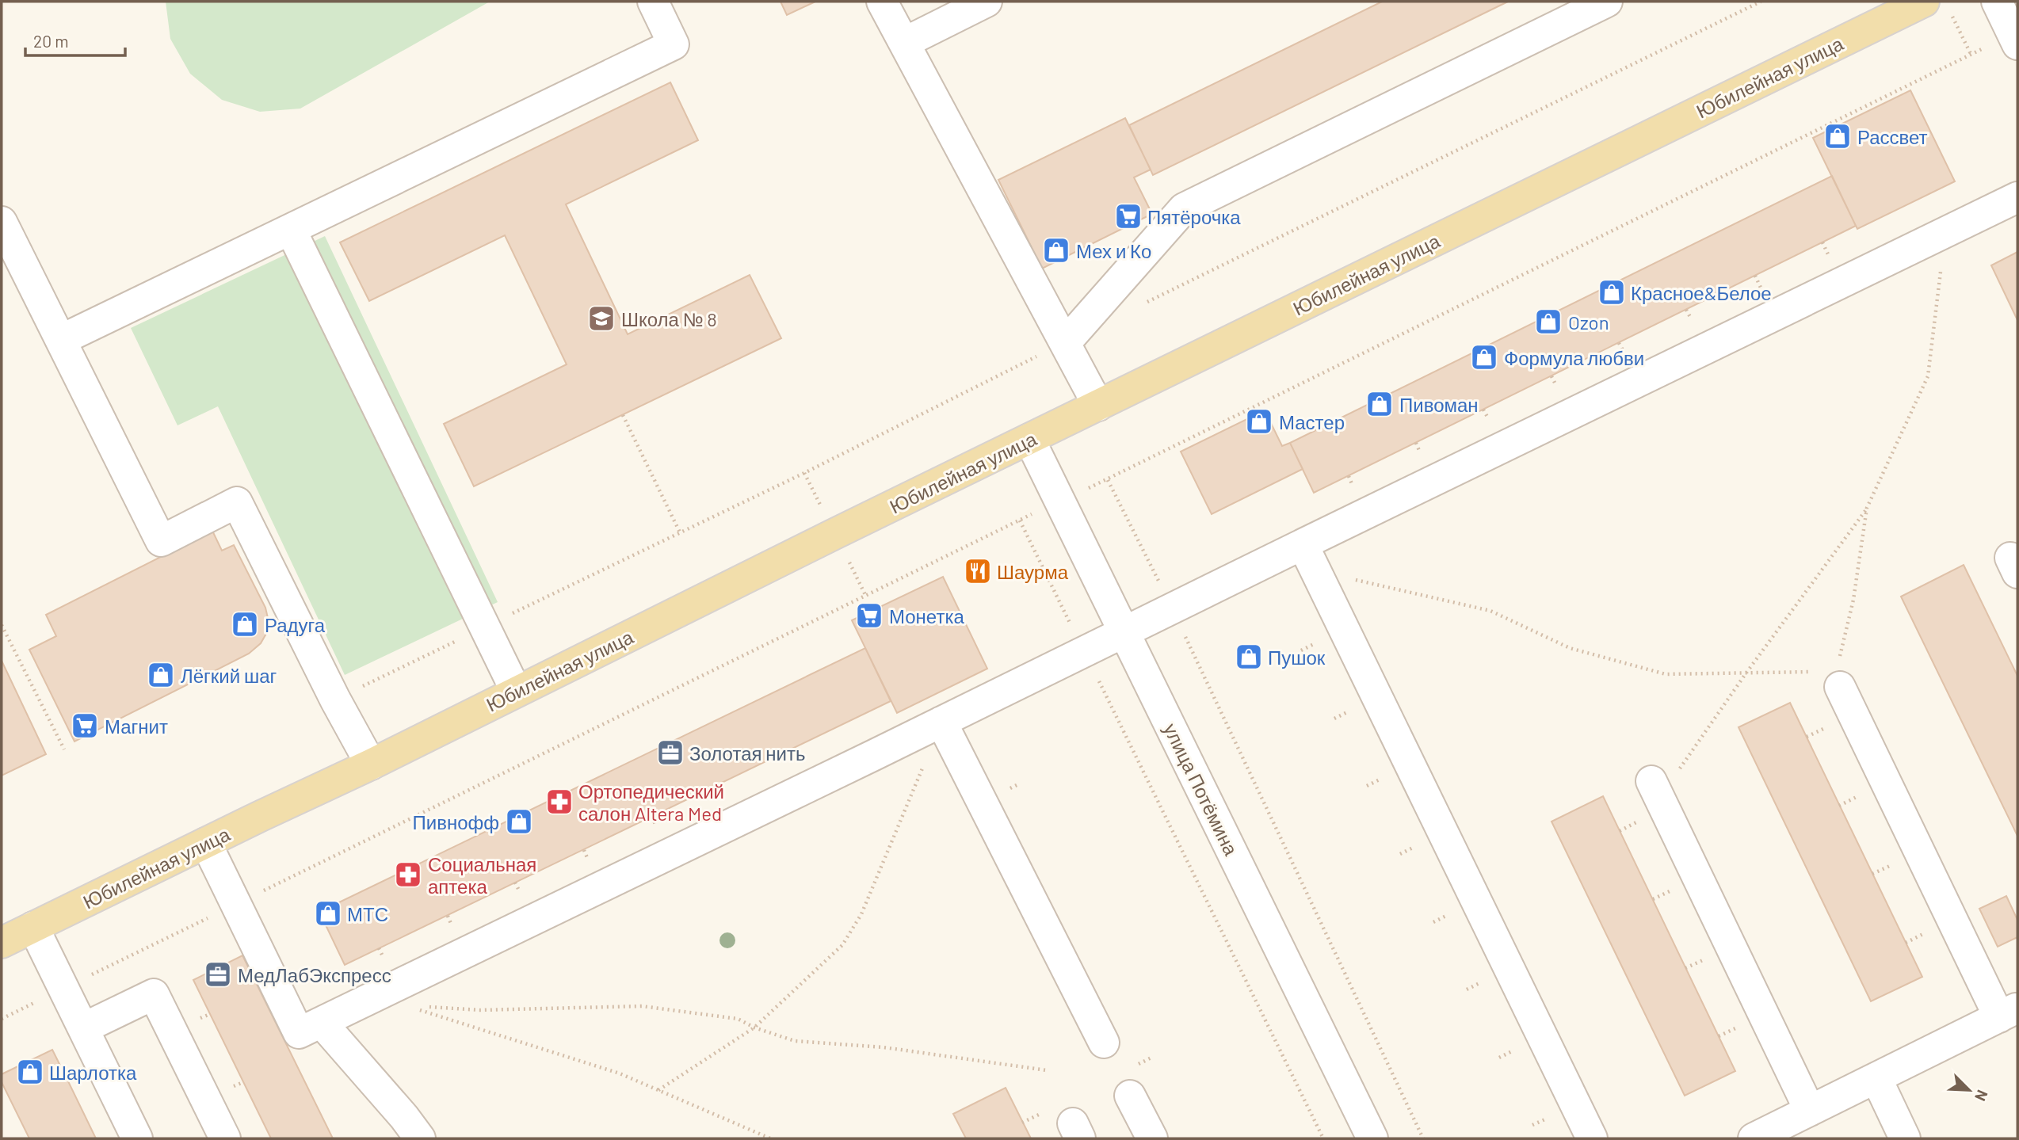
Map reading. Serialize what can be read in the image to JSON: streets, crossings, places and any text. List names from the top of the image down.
{
  "streets": {
    "main road": ["Юбилейная улица"],
    "street": ["улица Потёмина"]
  },
  "crossings": [
    ["Юбилейная улица", "улица Потёмина"]
  ],
  "places": {
    "shop": [
      "Рассвет",
      "Мех и Ко",
      "Красное&Белое",
      "Ozon",
      "Формула любви",
      "Пивоман",
      "Мастер",
      "Радуга",
      "Пушок",
      "Лёгкий шаг",
      "Пивнофф",
      "МТС",
      "Шарлотка"
    ],
    "supermarket": ["Пятёрочка", "Монетка", "Магнит"],
    "school or university": ["Школа № 8"],
    "restaurant": ["Шаурма"],
    "office": ["Золотая нить", "МедЛабЭкспресс"],
    "pharmacy": ["Ортопедический салон Altera Med", "Социальная аптека"]
  },
  "scale_bar": "20 m",
  "north": "bottom right"
}
